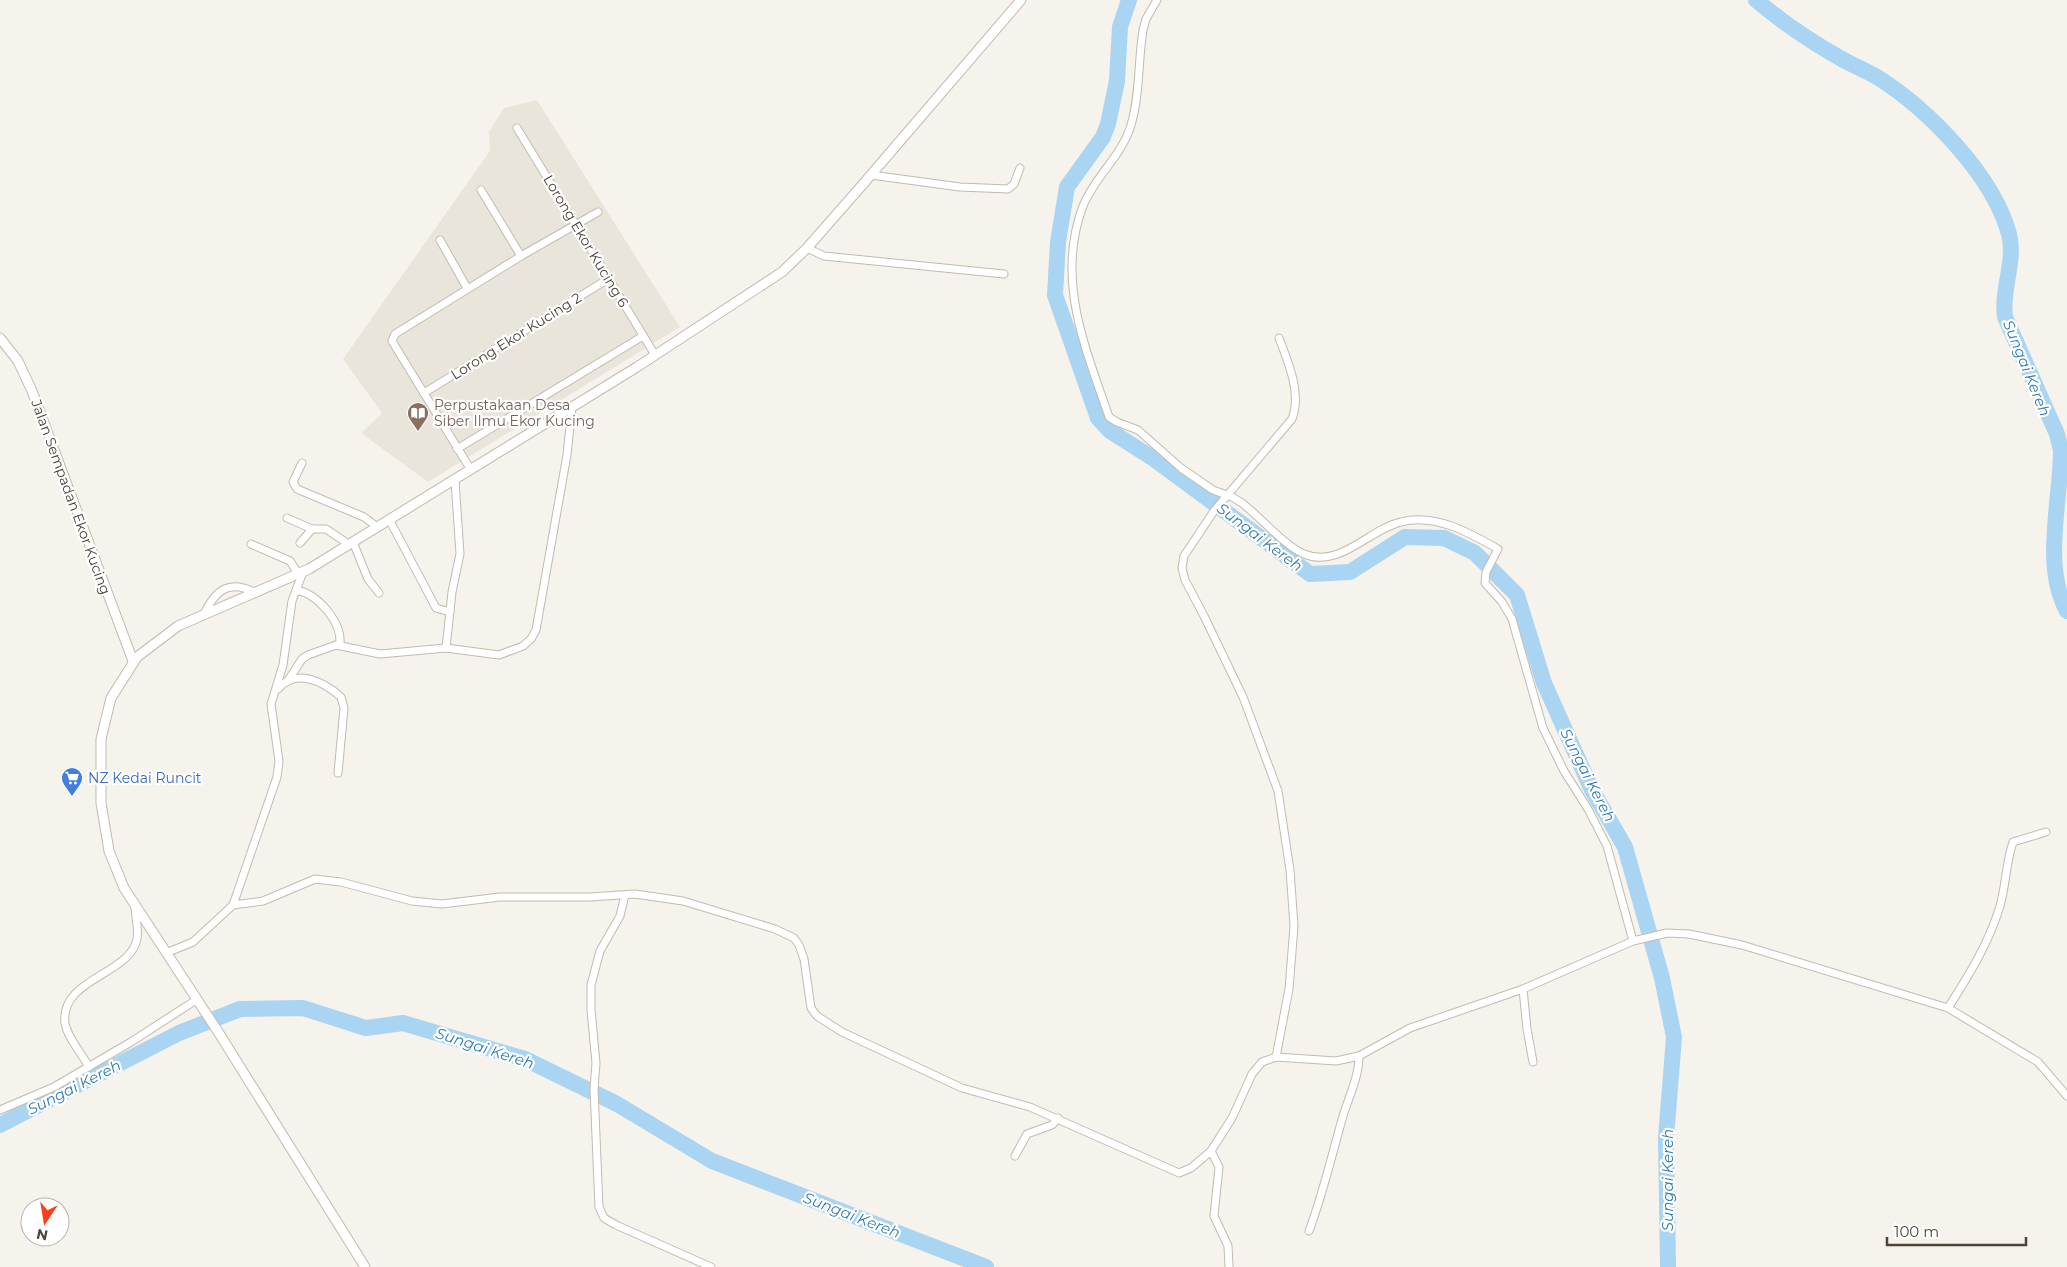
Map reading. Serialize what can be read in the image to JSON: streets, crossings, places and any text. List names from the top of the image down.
{
  "streets": {
    "street": ["Lorong Ekor Kucing 6", "Lorong Ekor Kucing 2", "Jalan Sempadan Ekor Kucing"]
  },
  "crossings": [
    ["Lorong Ekor Kucing 6", "Lorong Ekor Kucing 2"]
  ],
  "water": ["Sungai Kereh"],
  "places": {
    "library": ["Perpustakaan Desa Siber Ilmu Ekor Kucing"],
    "supermarket": ["NZ Kedai Runcit"]
  },
  "scale_bar": "100 m",
  "north": "bottom"
}
